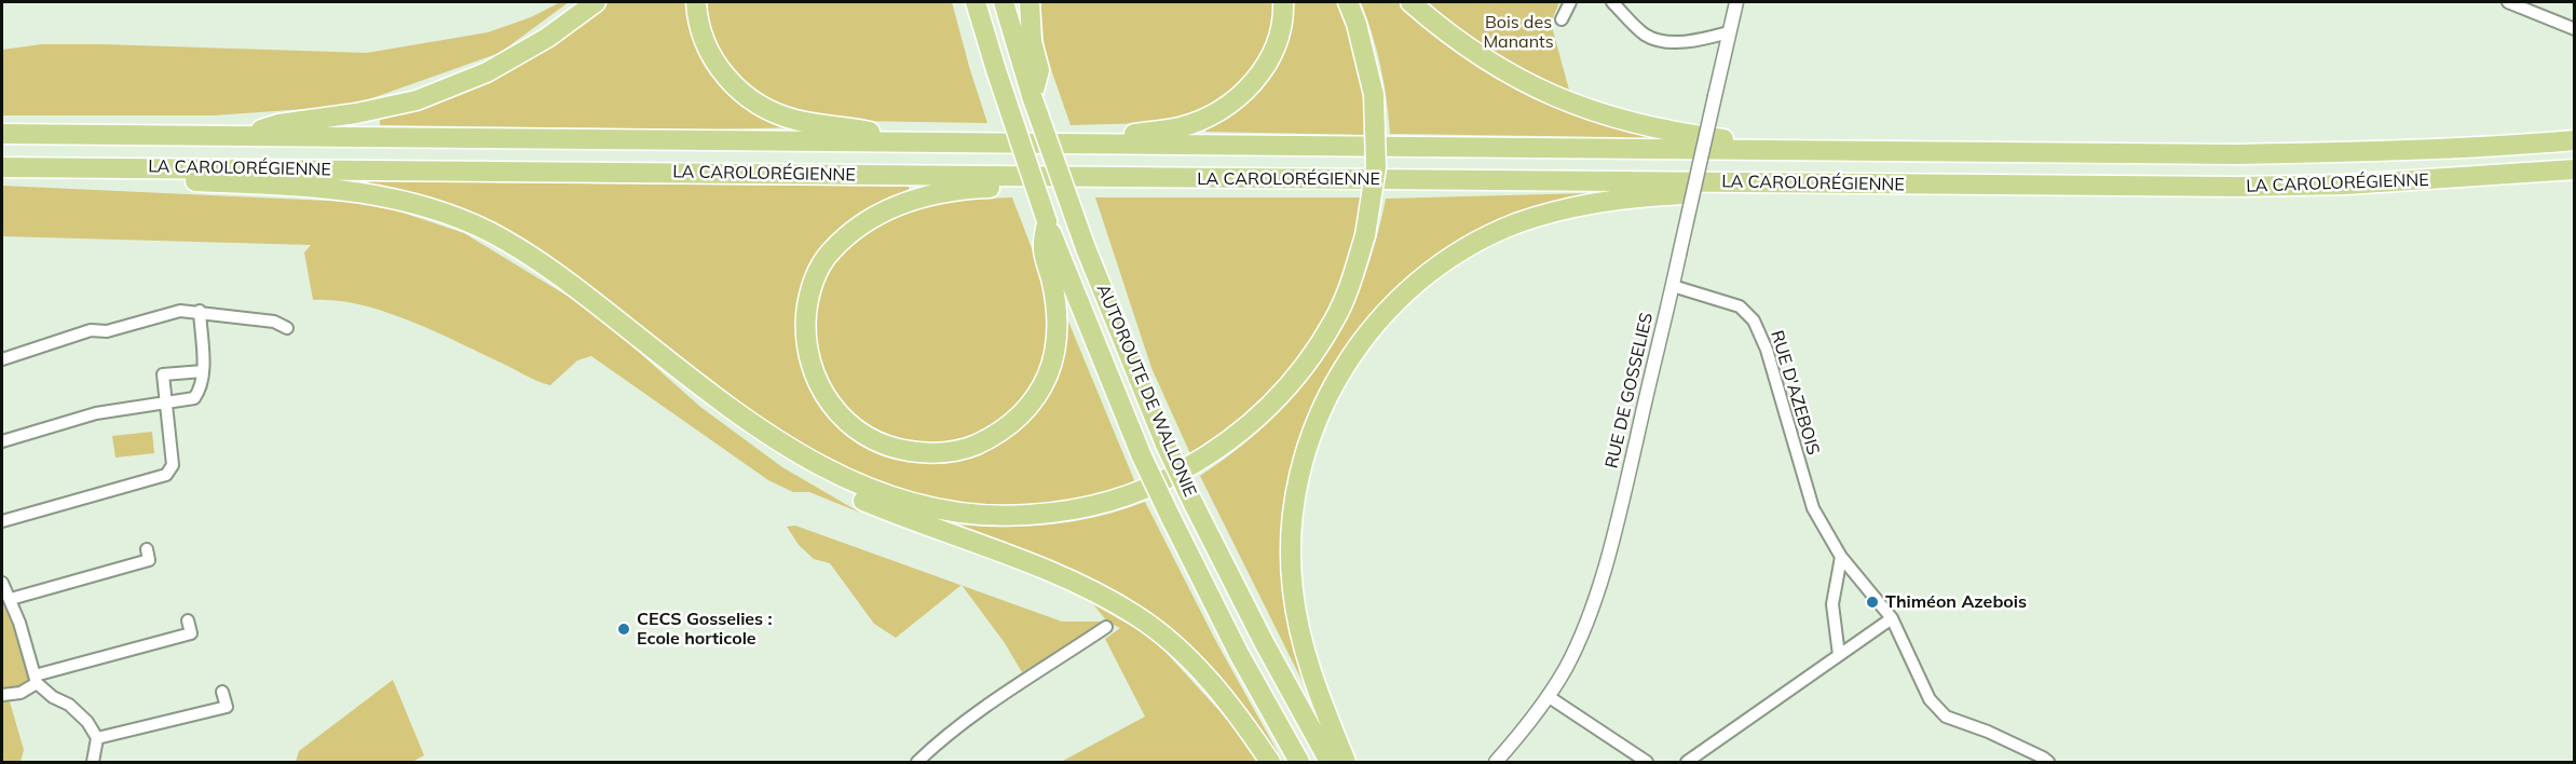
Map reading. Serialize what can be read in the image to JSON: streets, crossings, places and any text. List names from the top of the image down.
{
  "streets": {
    "highway": ["LA CAROLORÉGIENNE", "AUTOROUTE DE WALLONIE"],
    "street": ["RUE DE GOSSELIES", "RUE D'AZEBOIS"]
  },
  "crossings": [
    ["RUE DE GOSSELIES", "RUE D'AZEBOIS"]
  ],
  "parks": ["Bois des Manants"],
  "places": ["Thiméon Azebois", "CECS Gosselies : Ecole horticole"]
}
